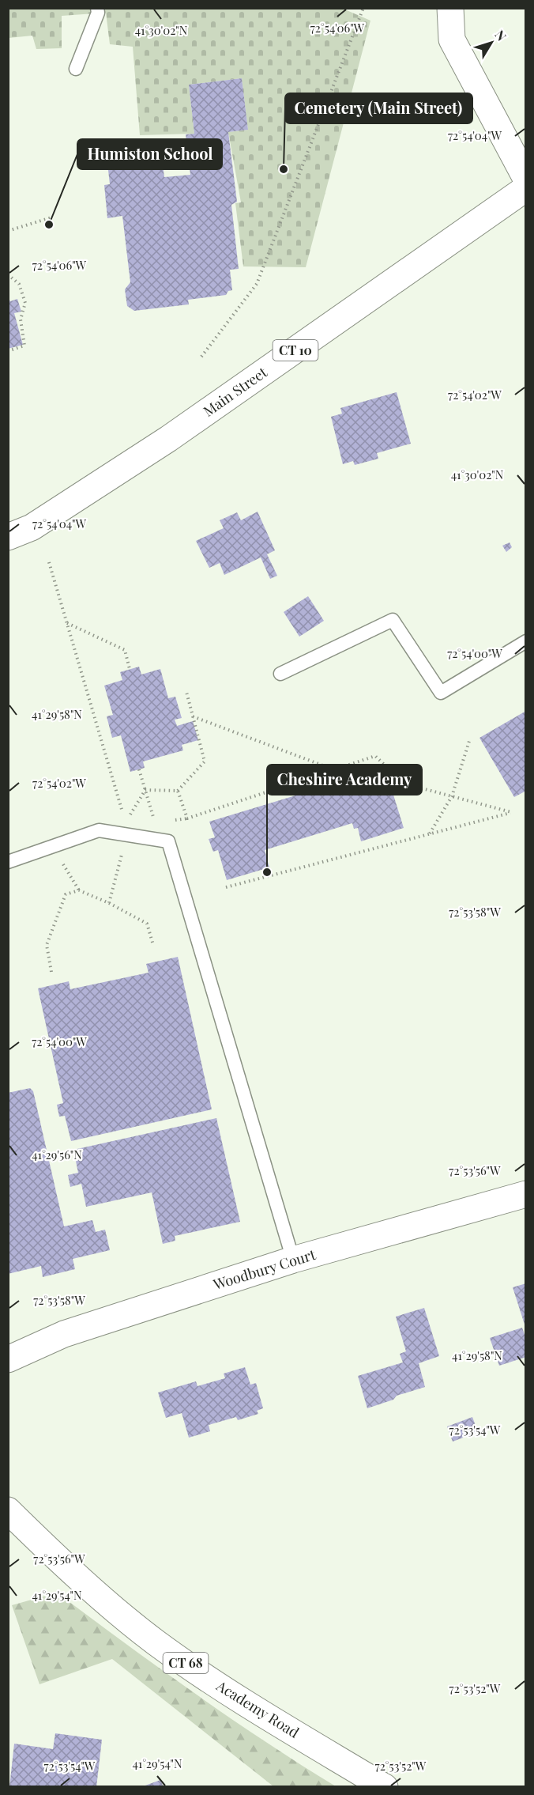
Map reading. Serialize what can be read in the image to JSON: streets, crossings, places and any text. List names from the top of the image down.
{
  "streets": {
    "main road": [
      "CT 10",
      "Main Street",
      "Woodbury Court",
      "CT 68",
      "Academy Road"
    ]
  },
  "places": ["Cemetery (Main Street)", "Humiston School", "Cheshire Academy"],
  "north": "top right",
  "coordinates": [
    "72°54'06\"W",
    "41°30'02\"N",
    "72°54'04\"W",
    "72°54'02\"W",
    "72°54'00\"W",
    "41°29'58\"N",
    "72°53'58\"W",
    "41°29'56\"N",
    "72°53'56\"W",
    "72°53'54\"W",
    "41°29'54\"N",
    "72°53'52\"W"
  ]
}
